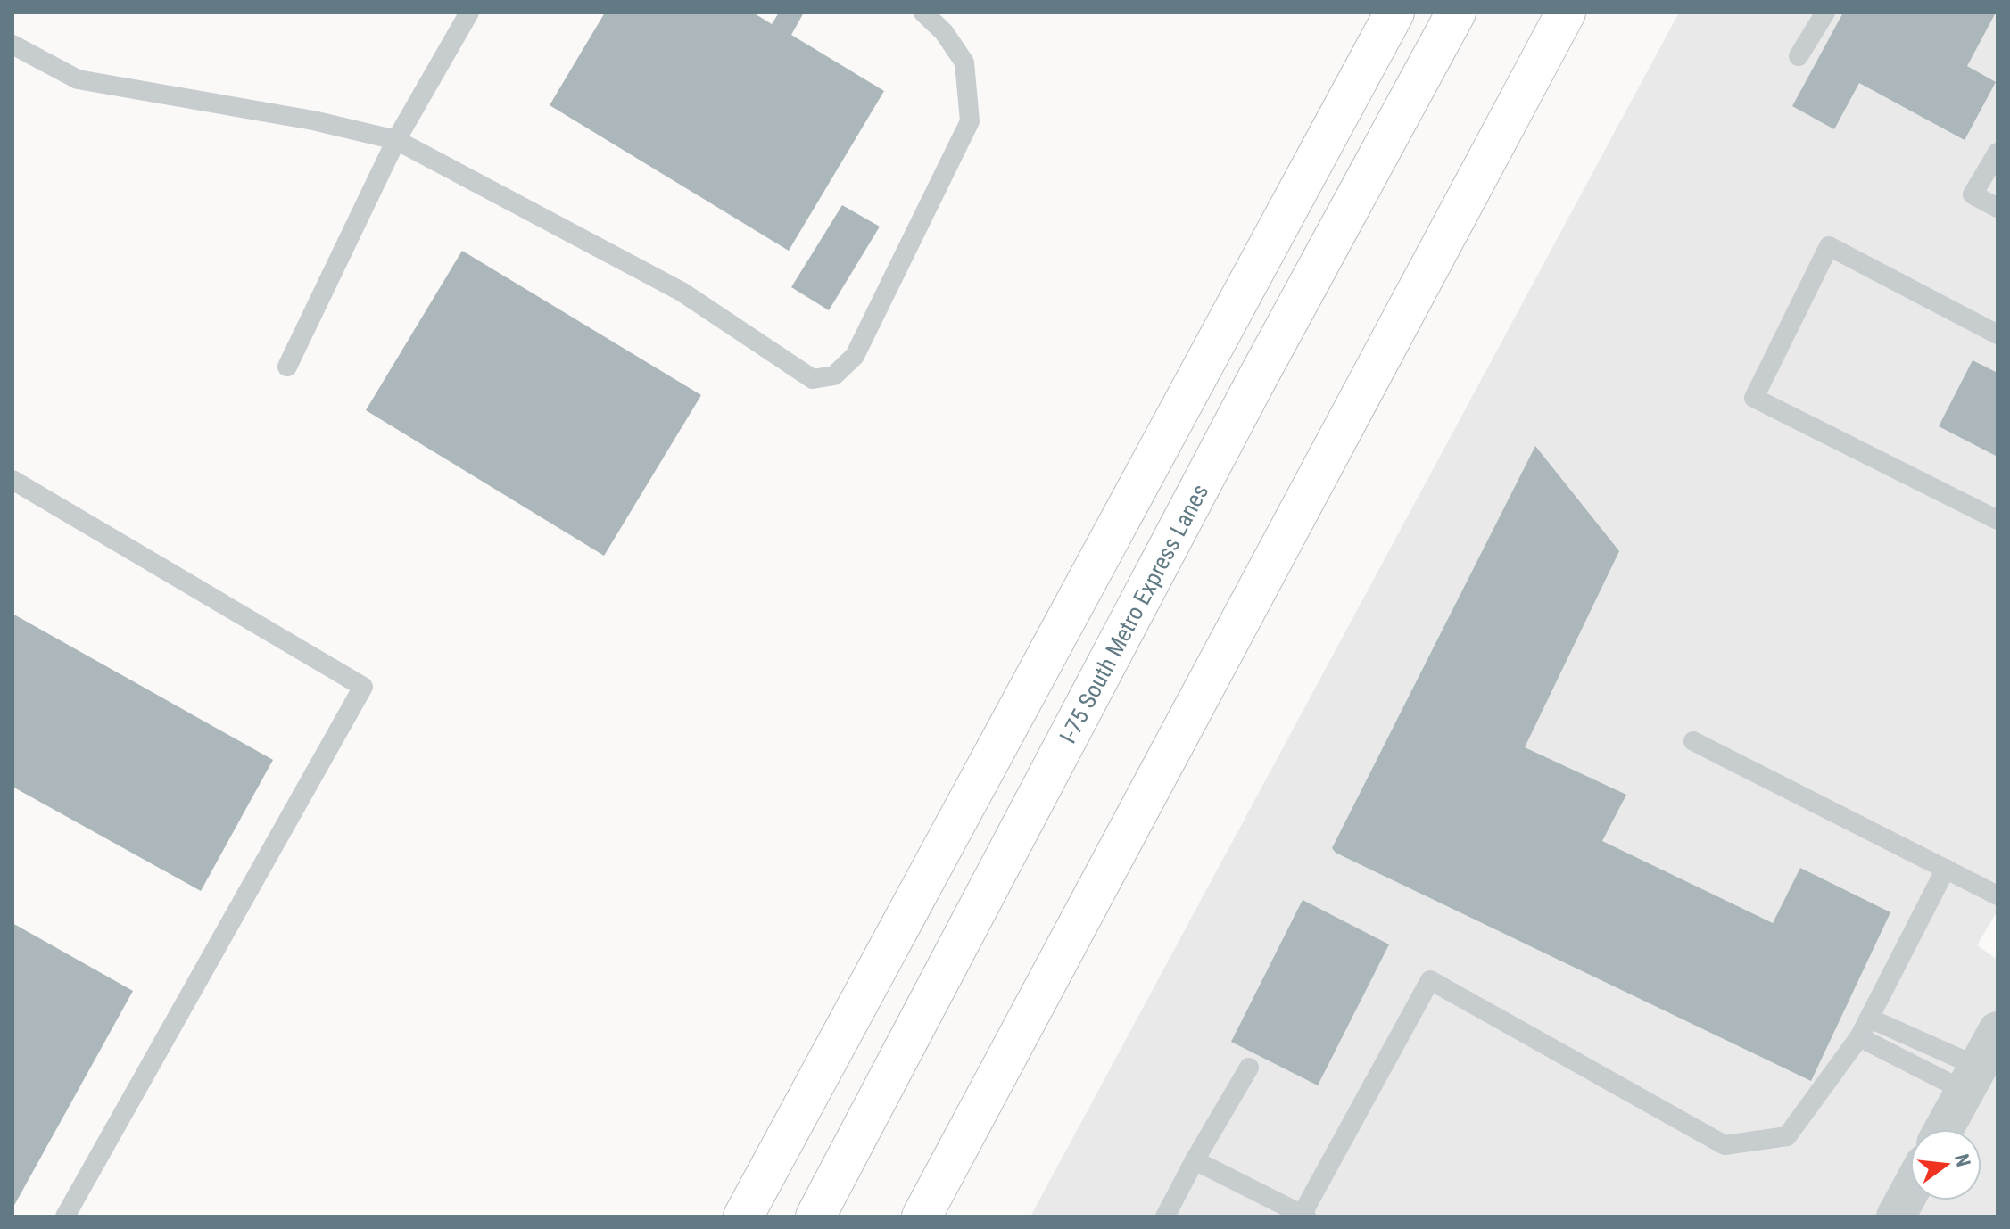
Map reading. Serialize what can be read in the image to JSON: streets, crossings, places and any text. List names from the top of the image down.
{
  "streets": {
    "highway": ["I-75 South Metro Express Lanes"]
  },
  "north": "right"
}
